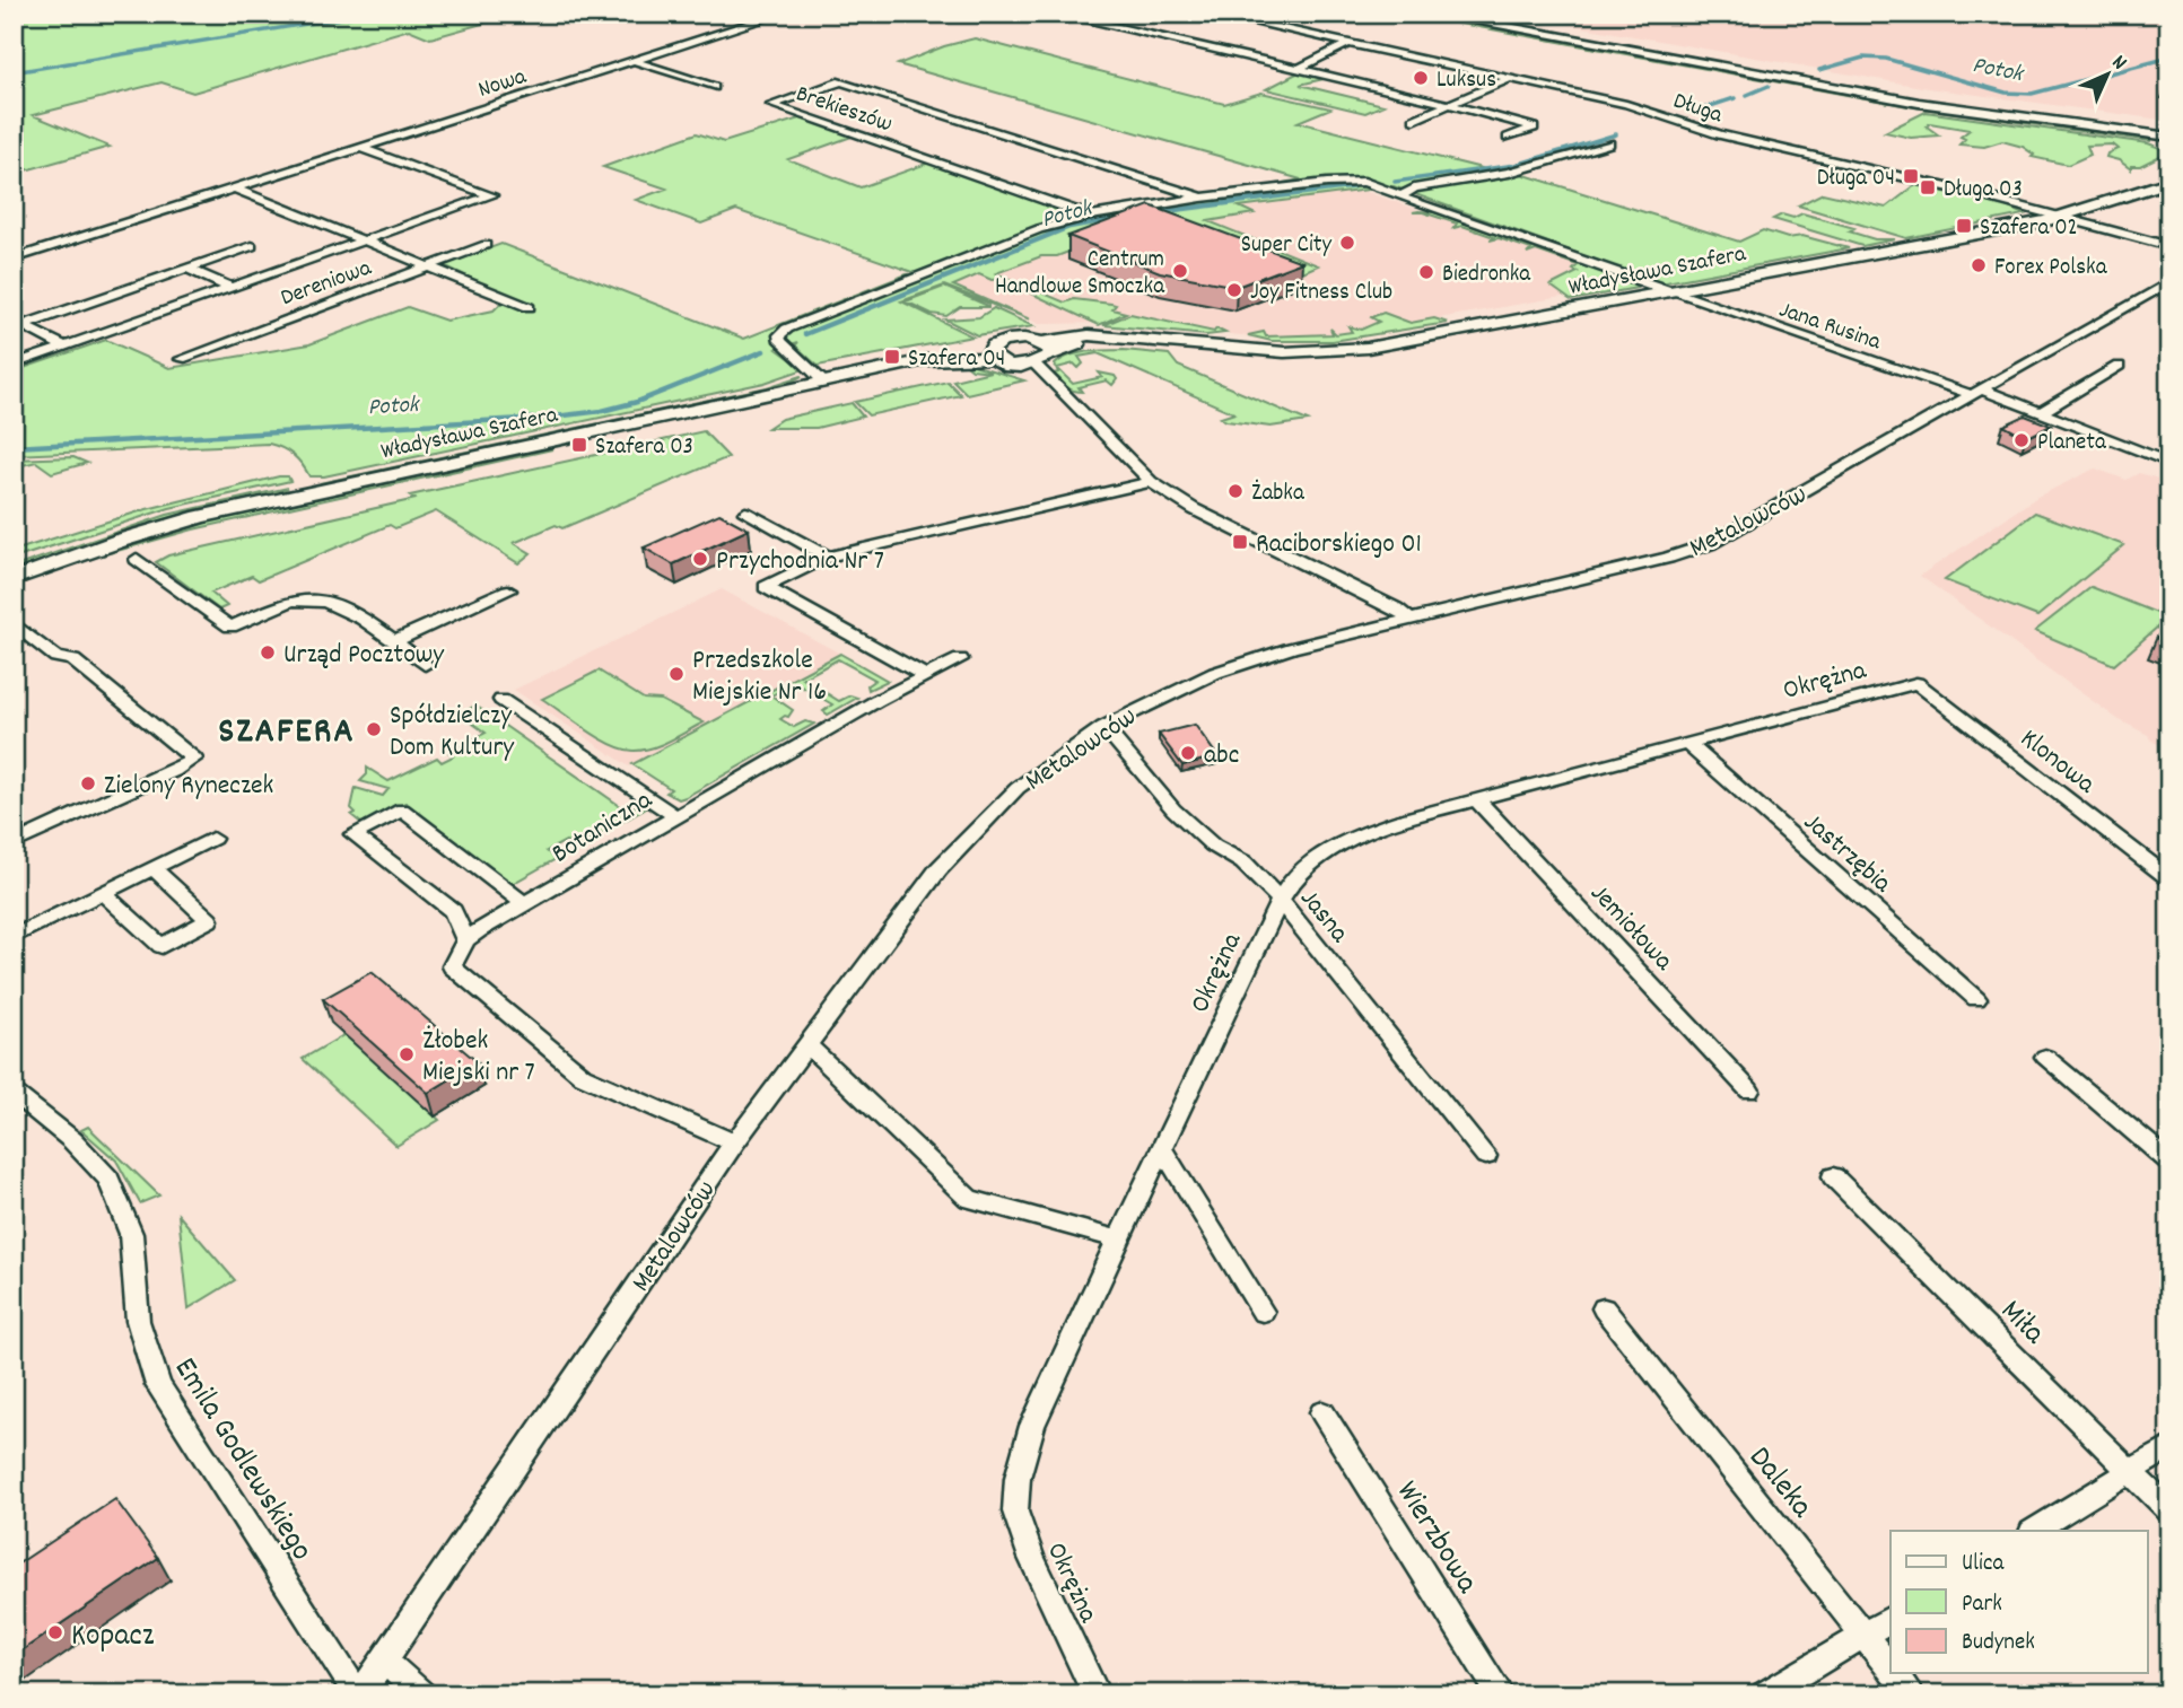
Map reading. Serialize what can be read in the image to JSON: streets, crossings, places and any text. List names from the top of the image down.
{
  "streets": {
    "street": [
      "Nowa",
      "Długa",
      "Brekieszów",
      "Władysława Szafera",
      "Dereniowa",
      "Jana Rusina",
      "Metalowców",
      "Okrężna",
      "Klonowa",
      "Botaniczna",
      "Jastrzębia",
      "Jasna",
      "Jemiołowa",
      "Miła",
      "Emila Godlewskiego",
      "Daleka",
      "Wierzbowa"
    ]
  },
  "crossings": [
    ["Długa", "Władysława Szafera"],
    ["Władysława Szafera", "Jana Rusina"],
    ["Jana Rusina", "Metalowców"],
    ["Metalowców", "Jasna"],
    ["Metalowców", "Emila Godlewskiego"],
    ["Okrężna", "Klonowa"],
    ["Okrężna", "Jastrzębia"],
    ["Okrężna", "Jasna"],
    ["Okrężna", "Jemiołowa"]
  ],
  "districts": ["SZAFERA"],
  "water": ["Potok"],
  "places": {
    "other": [
      "Luksus",
      "Super City",
      "Forex Polska",
      "Centrum Handlowe Smoczka",
      "Biedronka",
      "Joy Fitness Club",
      "Planeta",
      "Żabka",
      "Przychodnia Nr 7",
      "Urząd Pocztowy",
      "Przedszkole Miejskie Nr 16",
      "Spółdzielczy Dom Kultury",
      "abc",
      "Zielony Ryneczek",
      "Żłobek Miejski nr 7",
      "Kopacz"
    ],
    "transit": [
      "Długa 04",
      "Długa 03",
      "Szafera 02",
      "Szafera 04",
      "Szafera 03",
      "Raciborskiego 01"
    ]
  },
  "legend": ["Ulica", "Park", "Budynek"],
  "north": "top right"
}
